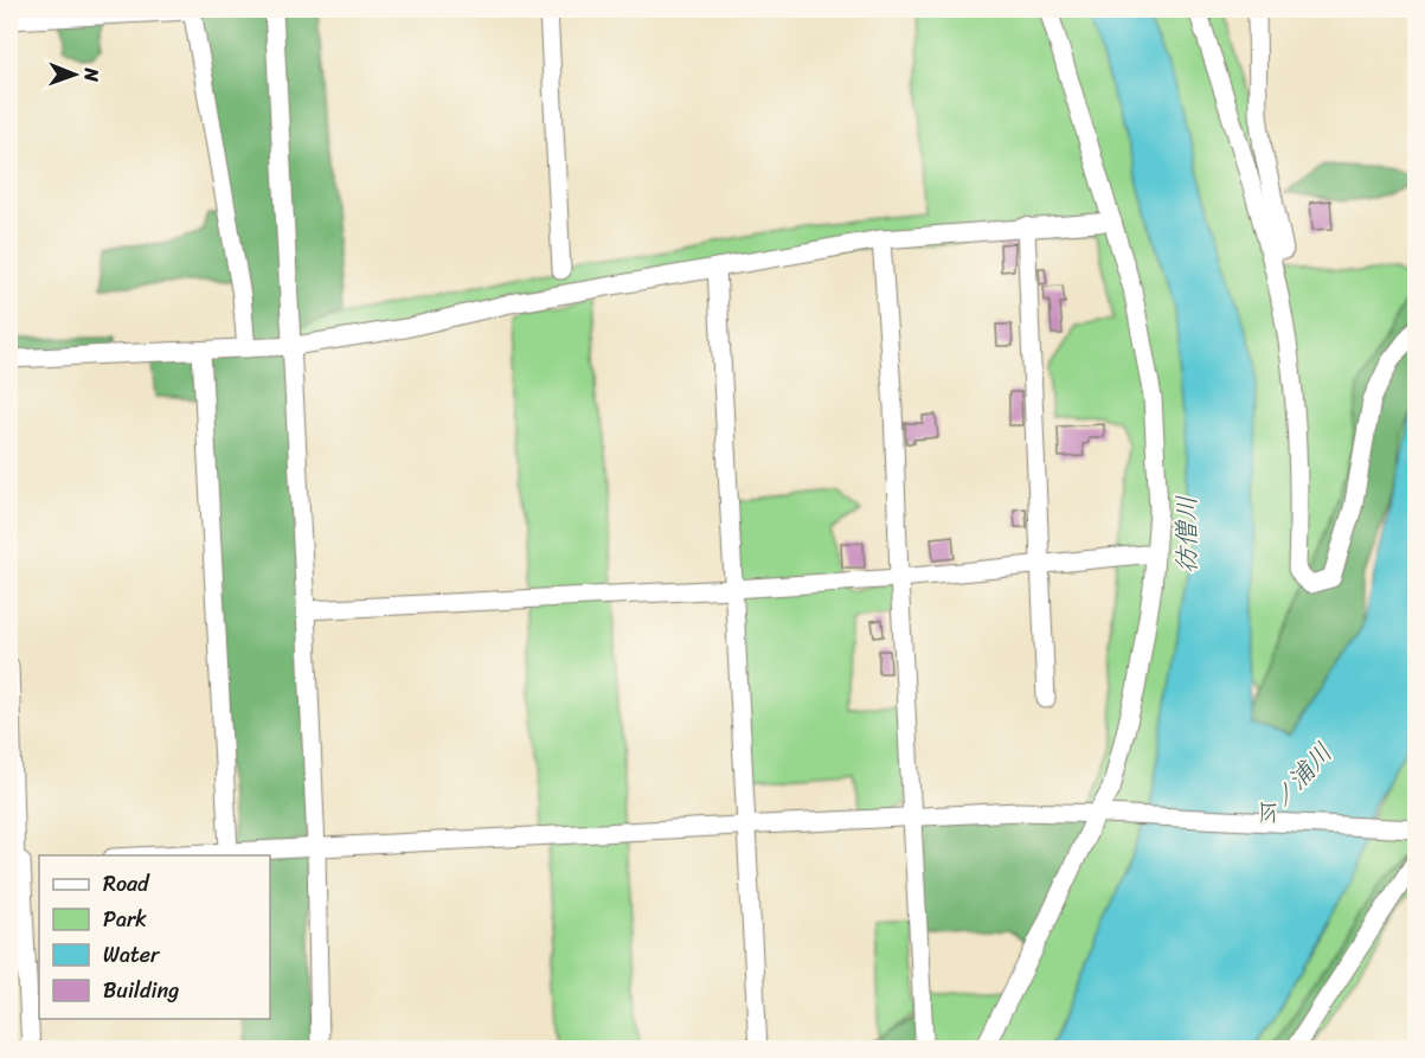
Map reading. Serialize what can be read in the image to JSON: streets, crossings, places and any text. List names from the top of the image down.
{
  "water": ["彷僧川", "今ノ浦川"],
  "legend": [
    "Road",
    "Park",
    "Water",
    "Building"
  ],
  "north": "right"
}
